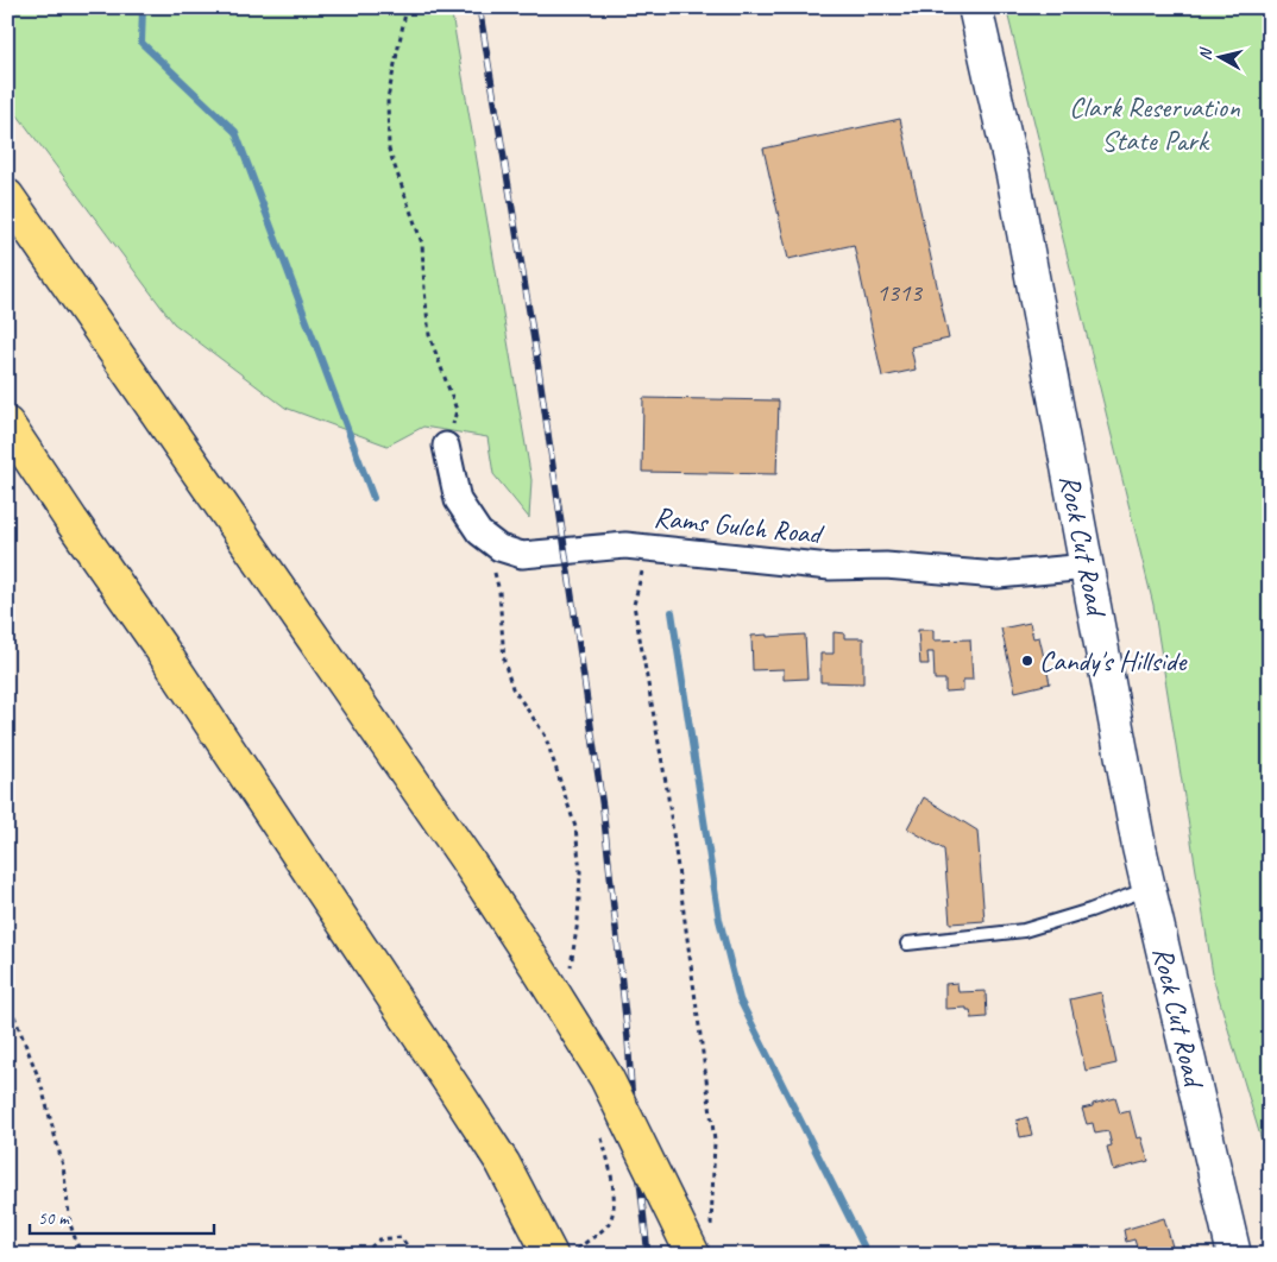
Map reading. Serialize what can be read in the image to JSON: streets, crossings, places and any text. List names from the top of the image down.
{
  "streets": {
    "street": ["Rams Gulch Road", "Rock Cut Road"]
  },
  "crossings": [
    ["Rams Gulch Road", "Rock Cut Road"]
  ],
  "parks": ["Clark Reservation State Park"],
  "places": ["Candy's Hillside"],
  "house_numbers": ["1313"],
  "scale_bar": "50 m",
  "north": "left"
}
